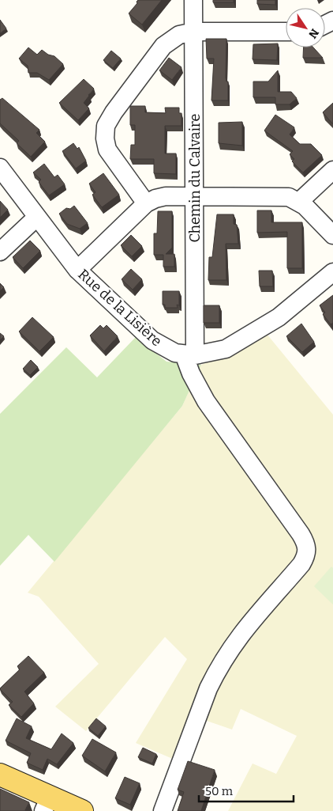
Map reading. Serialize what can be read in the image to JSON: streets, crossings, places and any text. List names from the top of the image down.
{
  "streets": {
    "street": ["Chemin du Calvaire", "Rue de la Lisière"]
  },
  "crossings": [
    ["Chemin du Calvaire", "Rue de la Lisière"]
  ],
  "scale_bar": "50 m",
  "north": "bottom right"
}
